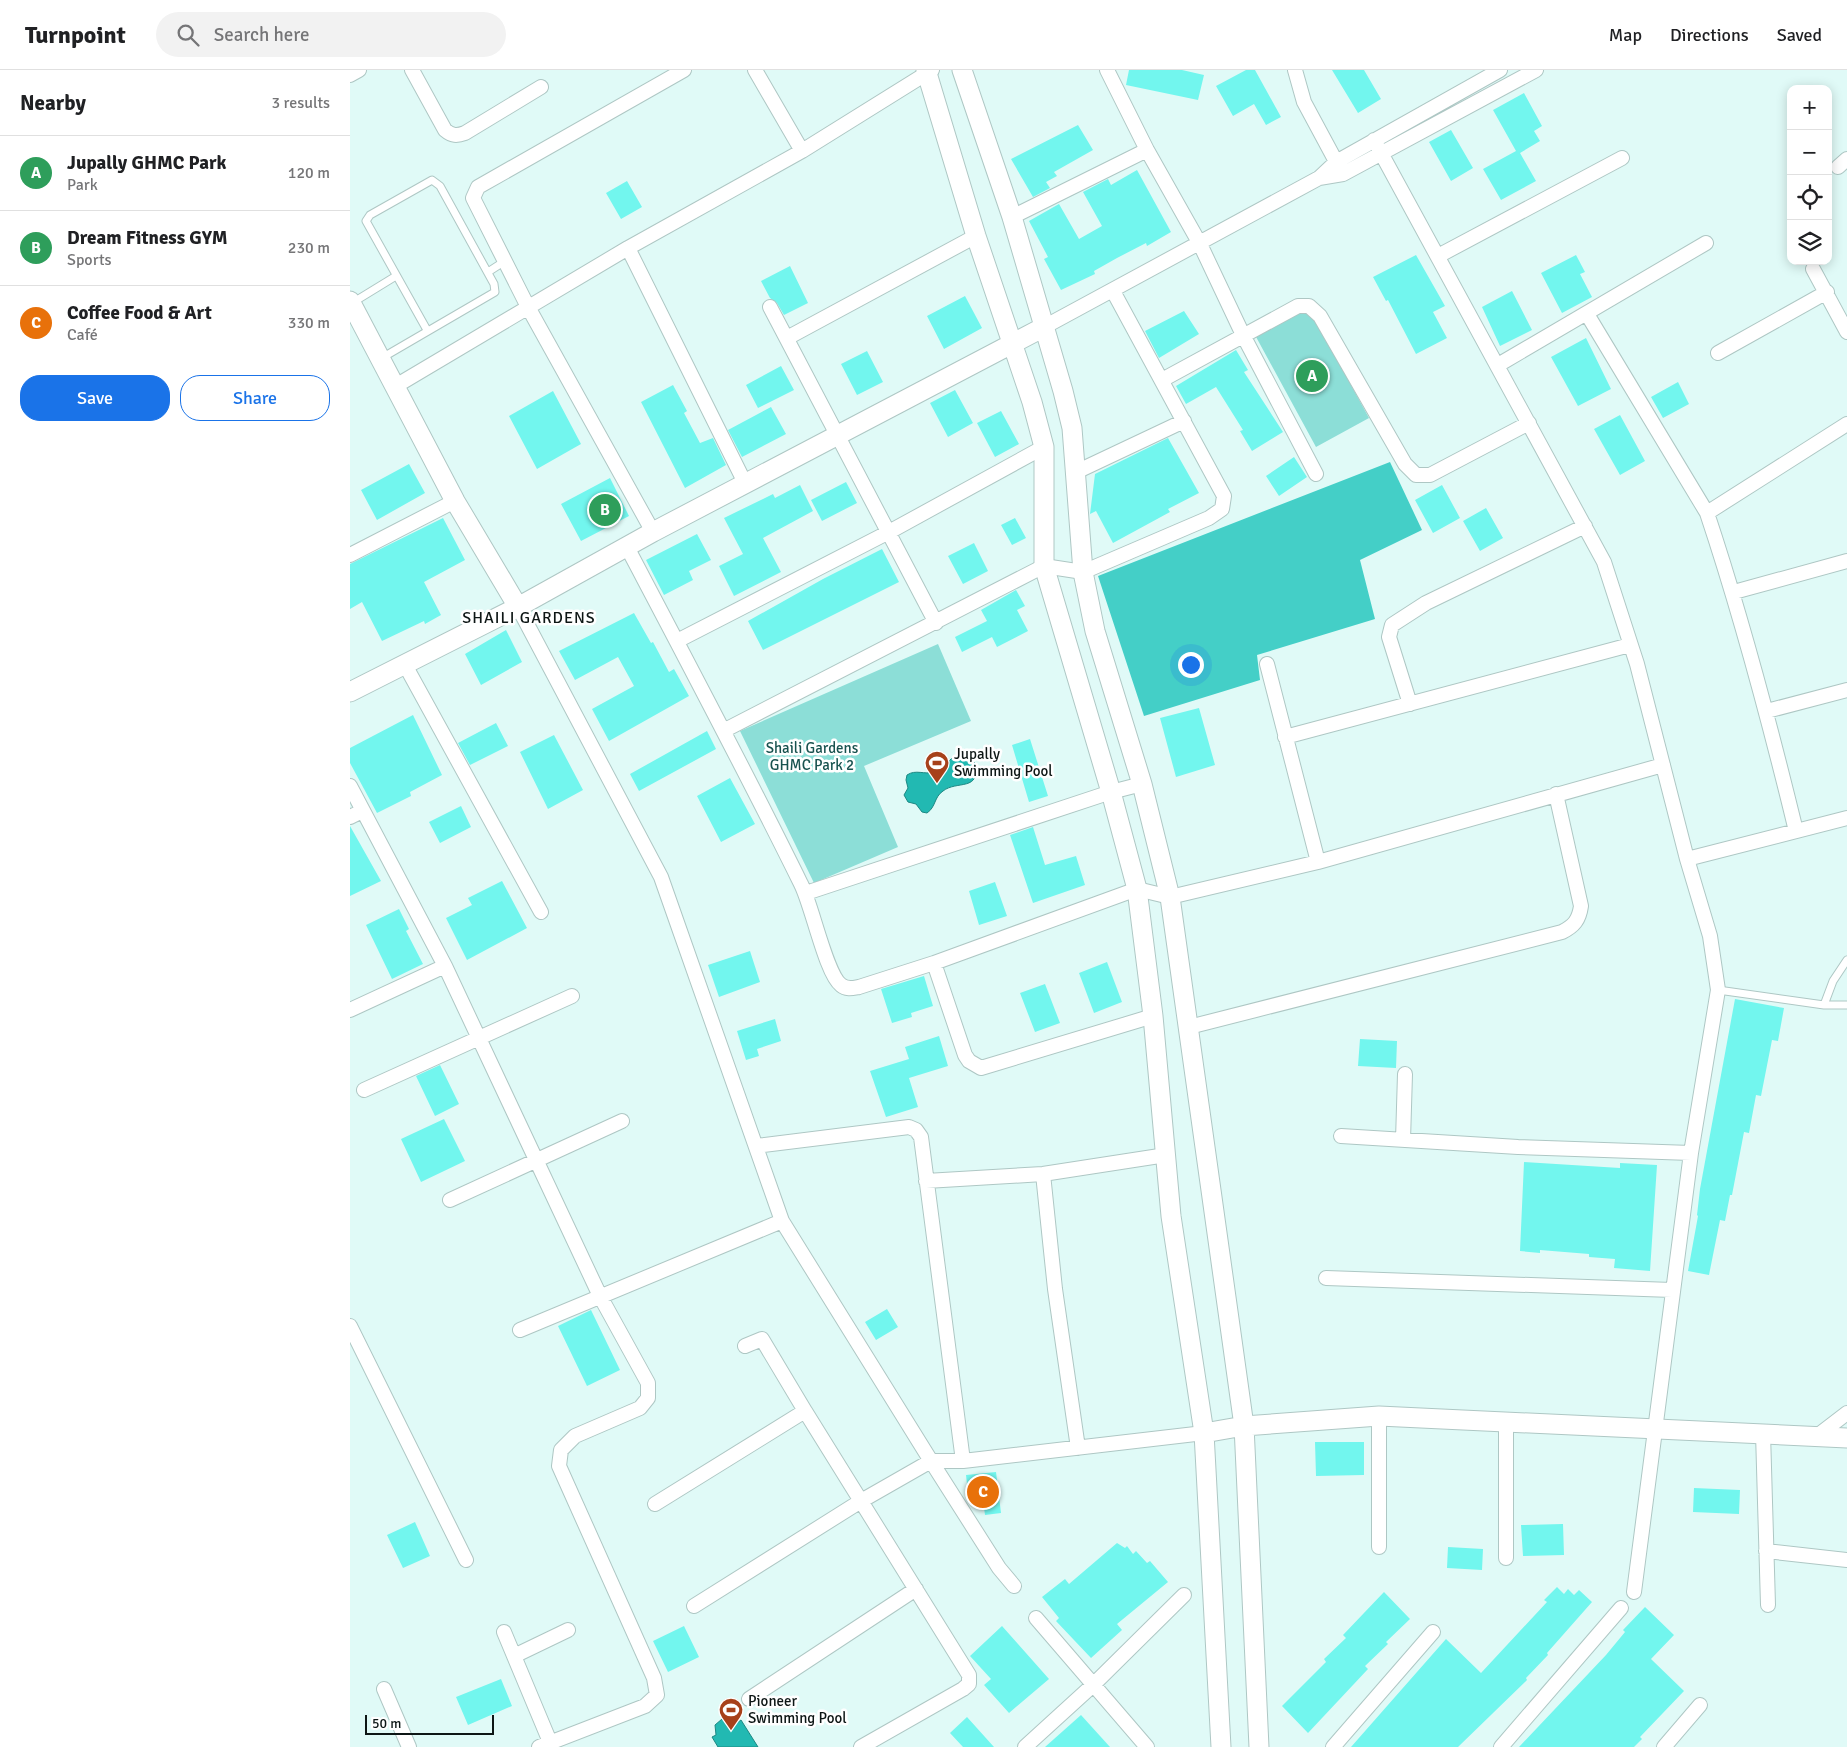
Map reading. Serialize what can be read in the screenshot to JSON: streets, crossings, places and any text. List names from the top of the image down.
{
  "districts": ["SHAILI GARDENS"],
  "parks": ["Shaili Gardens GHMC Park 2"],
  "places": {
    "sports": ["Jupally Swimming Pool", "Pioneer Swimming Pool"]
  },
  "scale_bar": "50 m",
  "page": {
    "header": "Turnpoint",
    "search": "Search here",
    "nav": ["Map", "Directions", "Saved"],
    "heading": ["Nearby", "3 results"],
    "map_buttons": ["+", "−"],
    "list": [
      {
        "mark": "A",
        "name": "Jupally GHMC Park",
        "note": "Park",
        "value": "120 m"
      },
      {
        "mark": "B",
        "name": "Dream Fitness GYM",
        "note": "Sports",
        "value": "230 m"
      },
      {
        "mark": "C",
        "name": "Coffee Food & Art",
        "note": "Café",
        "value": "330 m"
      }
    ],
    "pins": ["A", "B", "C"],
    "buttons": ["Save", "Share"],
    "scale": "50 m"
  }
}
